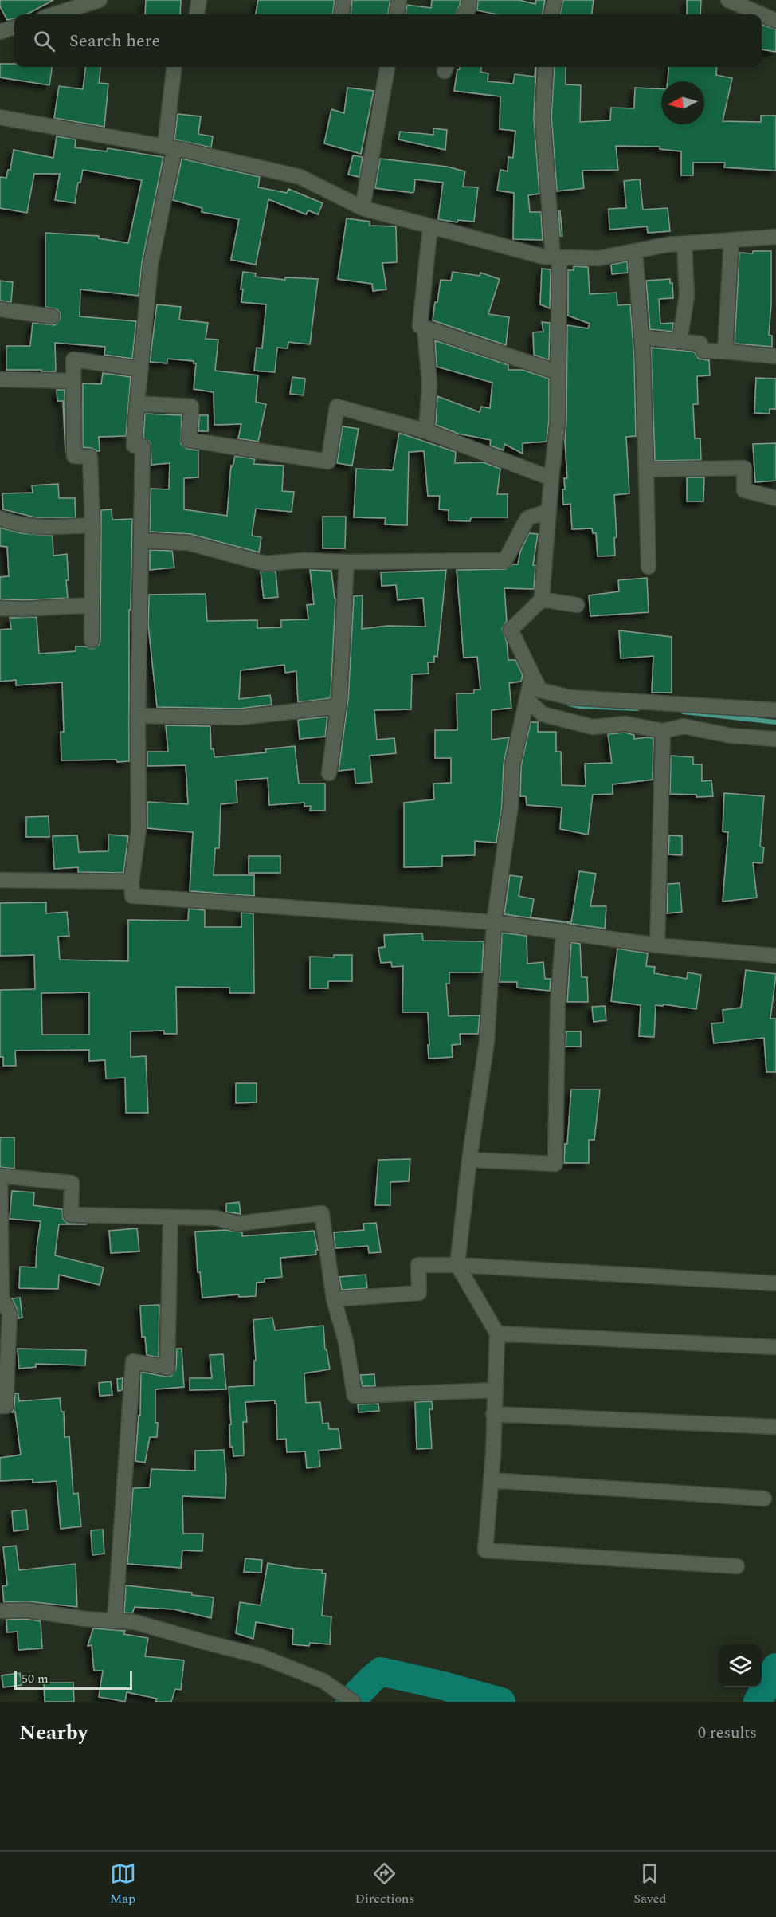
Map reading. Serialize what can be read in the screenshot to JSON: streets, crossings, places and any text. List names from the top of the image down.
{
  "scale_bar": "50 m",
  "north": "left",
  "page": {
    "search": "Search here",
    "scale": "50 m",
    "heading": ["Nearby", "0 results"],
    "nav": ["Map", "Directions", "Saved"]
  }
}
